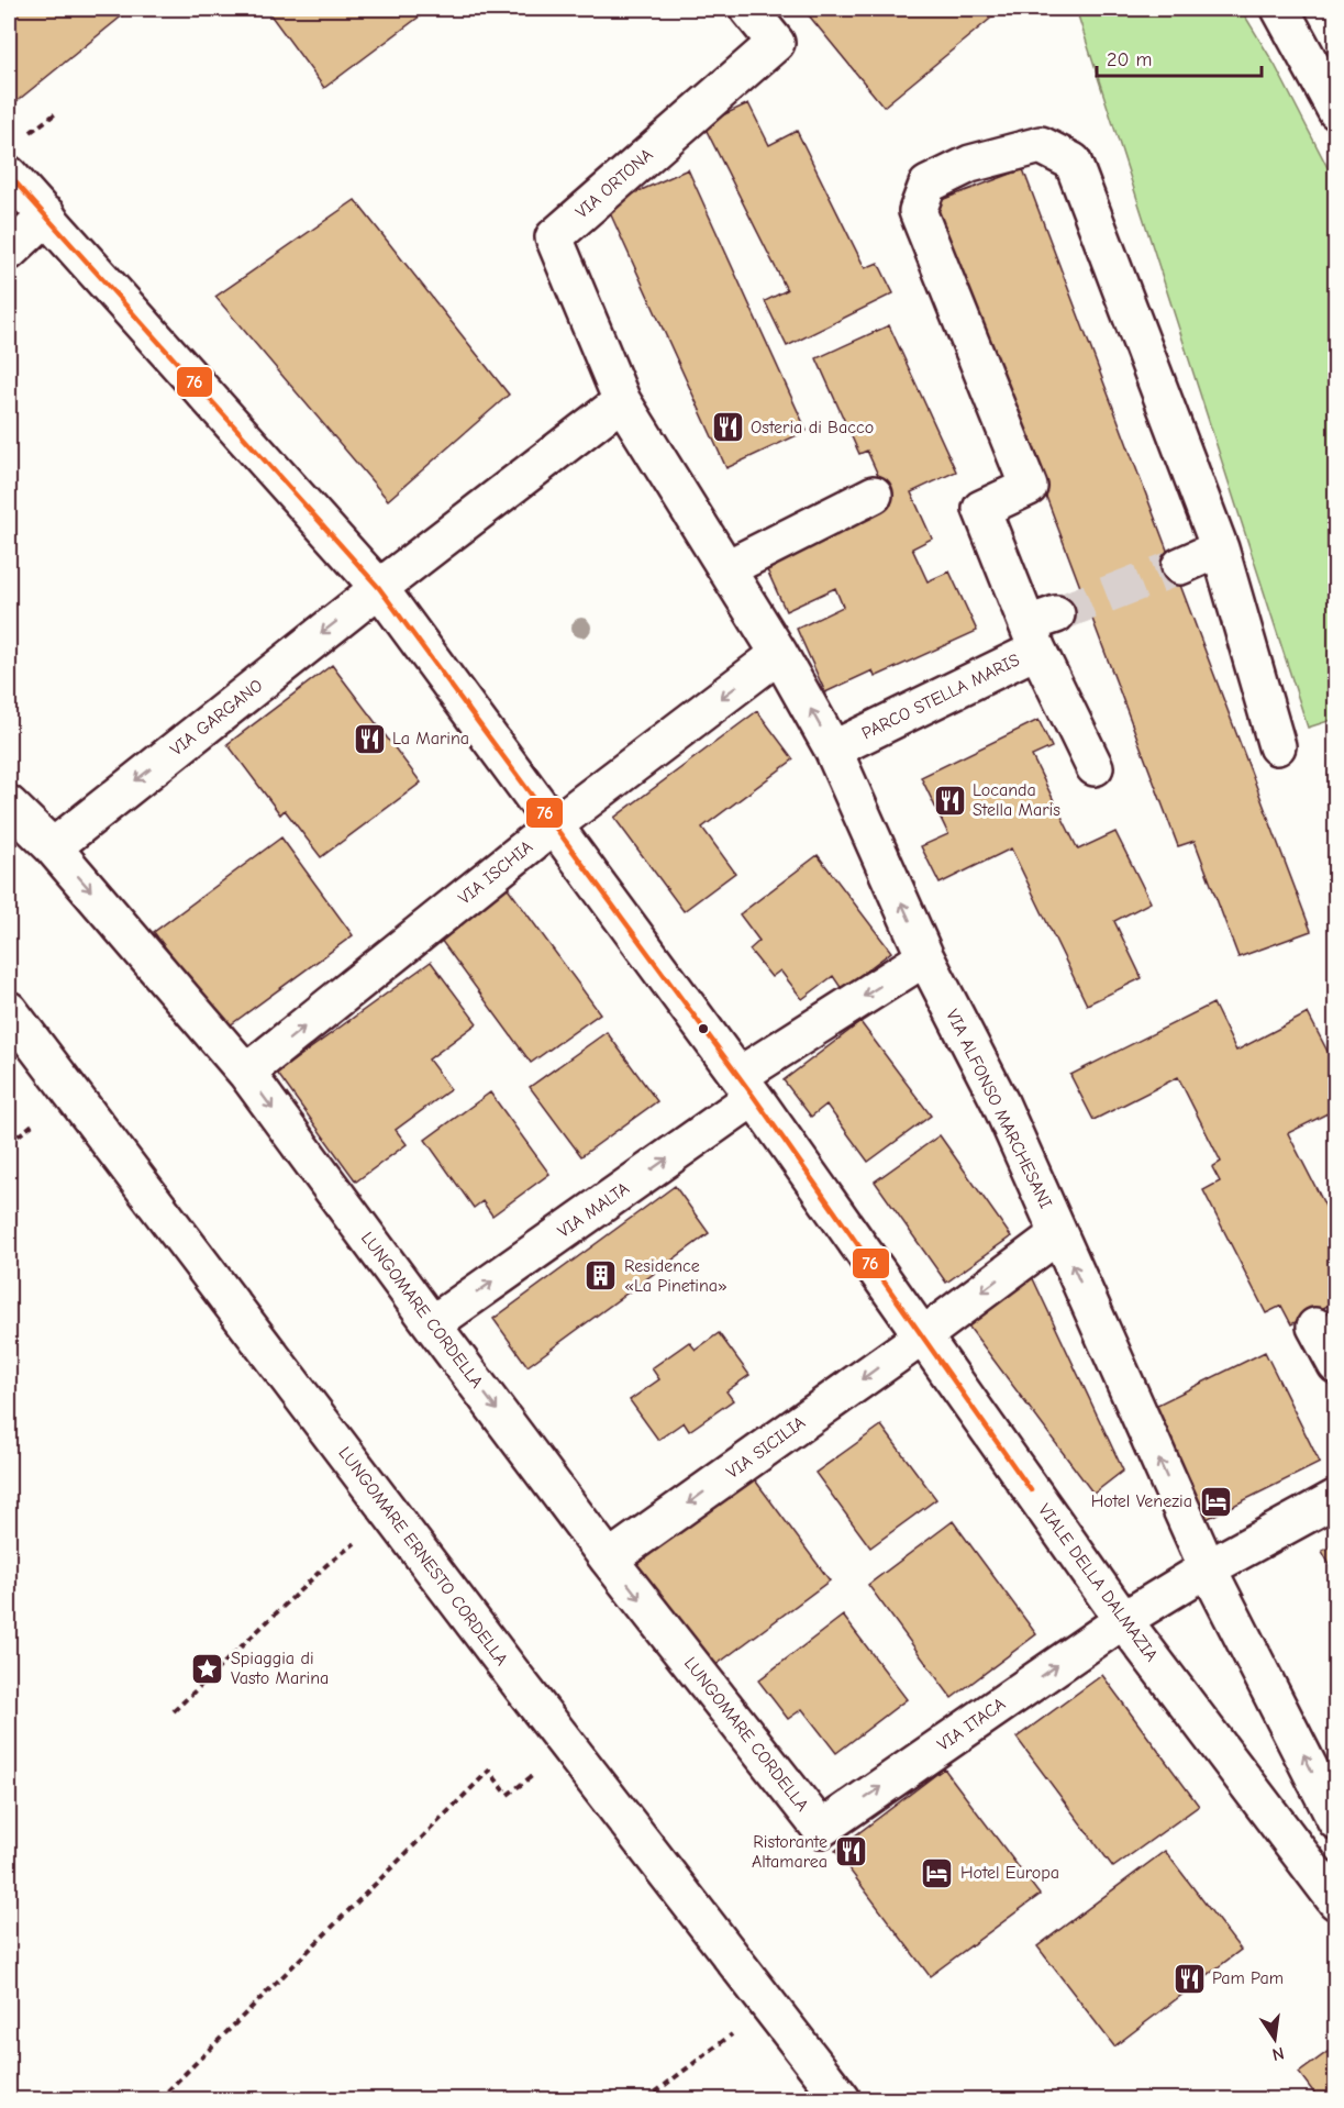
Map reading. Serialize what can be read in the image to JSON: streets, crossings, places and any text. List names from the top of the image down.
{
  "streets": {
    "street": [
      "VIA ORTONA",
      "PARCO STELLA MARIS",
      "VIA GARGANO",
      "VIA ISCHIA",
      "VIA ALFONSO MARCHESANI",
      "VIA MALTA",
      "LUNGOMARE CORDELLA",
      "VIA SICILIA",
      "LUNGOMARE ERNESTO CORDELLA",
      "VIALE DELLA DALMAZIA",
      "VIA ITACA"
    ]
  },
  "crossings": [
    ["VIA ORTONA", "VIA GARGANO"],
    ["VIA ORTONA", "VIA ALFONSO MARCHESANI"],
    ["PARCO STELLA MARIS", "VIA ALFONSO MARCHESANI"],
    ["VIA GARGANO", "VIA ALFONSO MARCHESANI"],
    ["VIA GARGANO", "LUNGOMARE CORDELLA"],
    ["VIA GARGANO", "VIALE DELLA DALMAZIA"],
    ["VIA ISCHIA", "VIA ALFONSO MARCHESANI"],
    ["VIA ISCHIA", "LUNGOMARE CORDELLA"],
    ["VIA ISCHIA", "VIALE DELLA DALMAZIA"],
    ["VIA ALFONSO MARCHESANI", "VIA MALTA"],
    ["VIA ALFONSO MARCHESANI", "VIA SICILIA"],
    ["VIA MALTA", "LUNGOMARE CORDELLA"],
    ["VIA MALTA", "VIALE DELLA DALMAZIA"],
    ["LUNGOMARE CORDELLA", "VIA SICILIA"],
    ["LUNGOMARE CORDELLA", "VIA ITACA"],
    ["VIA SICILIA", "VIALE DELLA DALMAZIA"],
    ["VIALE DELLA DALMAZIA", "VIA ITACA"]
  ],
  "one_way": [
    "VIA GARGANO",
    "VIA ALFONSO MARCHESANI",
    "LUNGOMARE CORDELLA",
    "VIA SICILIA",
    "VIA ITACA"
  ],
  "places": {
    "restaurant": [
      "Osteria di Bacco",
      "La Marina",
      "Locanda Stella Maris",
      "Ristorante Altamarea",
      "Pam Pam"
    ],
    "building": ["Residence «La Pinetina»"],
    "hotel": ["Hotel Venezia", "Hotel Europa"],
    "place": ["Spiaggia di Vasto Marina"]
  },
  "lines": ["transit line 76"],
  "scale_bar": "20 m",
  "north": "bottom"
}
